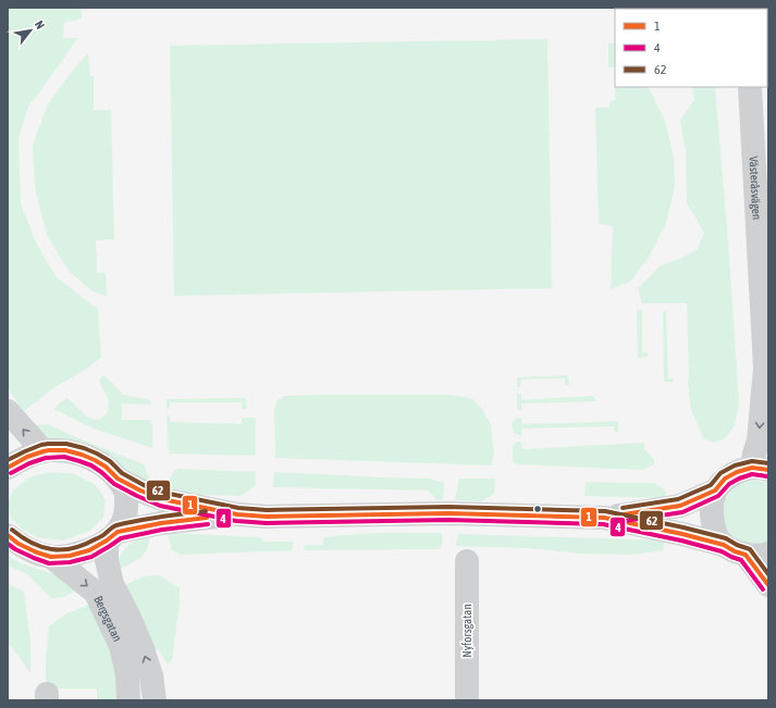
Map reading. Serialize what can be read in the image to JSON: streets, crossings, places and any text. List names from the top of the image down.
{
  "streets": {
    "street": ["Västeråsvägen", "Bergsgatan", "Nyforsgatan"]
  },
  "lines": ["transit line 62", "transit line 1", "transit line 4"],
  "legend": ["1", "4", "62"],
  "north": "top right"
}
